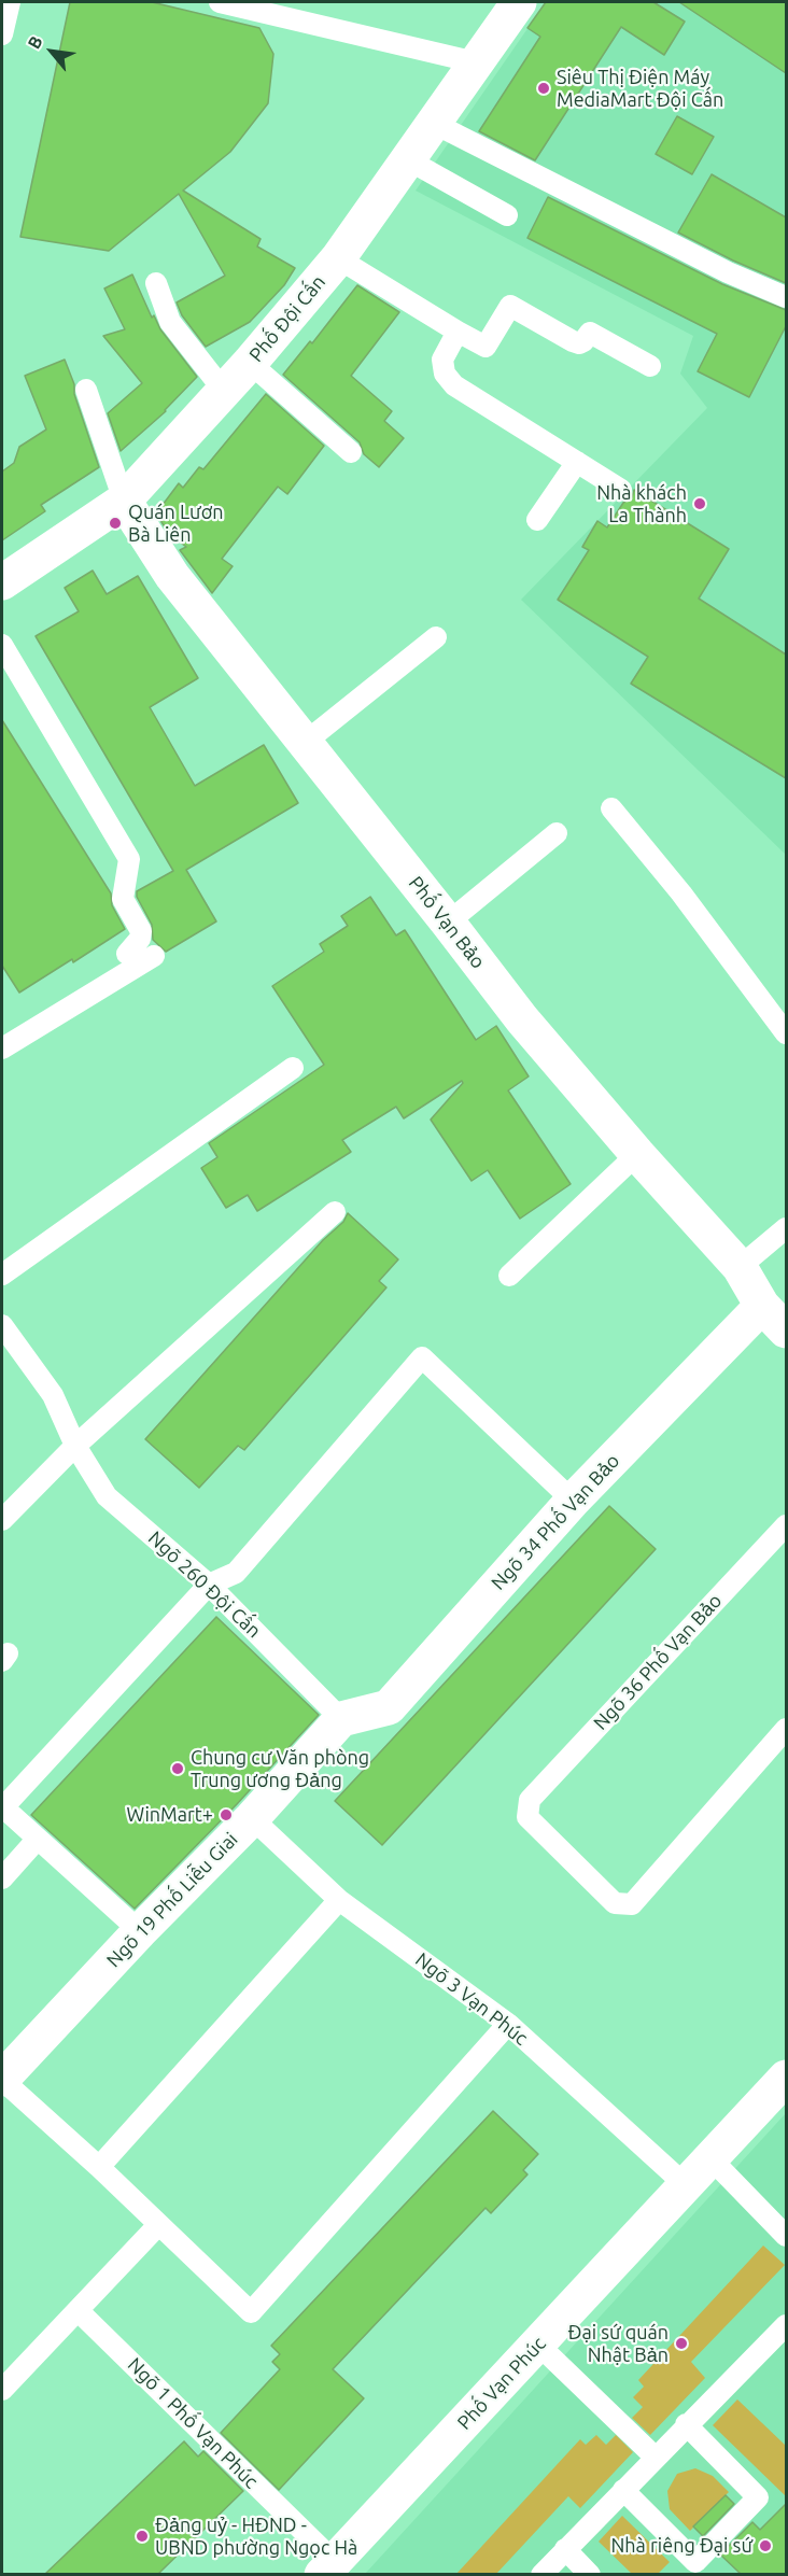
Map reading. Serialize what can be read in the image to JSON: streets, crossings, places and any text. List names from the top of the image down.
{
  "streets": {
    "street": [
      "Phố Đội Cấn",
      "Phố Vạn Bảo",
      "Ngõ 34 Phố Vạn Bảo",
      "Ngõ 19 Phố Liễu Giai",
      "Phố Vạn Phúc"
    ],
    "lane": [
      "Ngõ 260 Đội Cấn",
      "Ngõ 36 Phố Vạn Bảo",
      "Ngõ 3 Vạn Phúc",
      "Ngõ 1 Phố Vạn Phúc"
    ]
  },
  "crossings": [
    ["Phố Đội Cấn", "Phố Vạn Bảo"],
    ["Phố Vạn Bảo", "Ngõ 34 Phố Vạn Bảo"],
    ["Ngõ 34 Phố Vạn Bảo", "Ngõ 260 Đội Cấn"],
    ["Ngõ 34 Phố Vạn Bảo", "Ngõ 19 Phố Liễu Giai"],
    ["Ngõ 260 Đội Cấn", "Ngõ 19 Phố Liễu Giai"],
    ["Ngõ 19 Phố Liễu Giai", "Ngõ 3 Vạn Phúc"],
    ["Ngõ 3 Vạn Phúc", "Phố Vạn Phúc"],
    ["Phố Vạn Phúc", "Ngõ 1 Phố Vạn Phúc"]
  ],
  "places": [
    "Siêu Thị Điện Máy MediaMart Đội Cấn",
    "Nhà khách La Thành",
    "Quán Lươn Bà Liên",
    "Chung cư Văn phòng Trung ương Đảng",
    "WinMart+",
    "Đại sứ quán Nhật Bản",
    "Đảng uỷ - HĐND - UBND phường Ngọc Hà",
    "Nhà riêng Đại sứ"
  ],
  "north": "top left"
}
